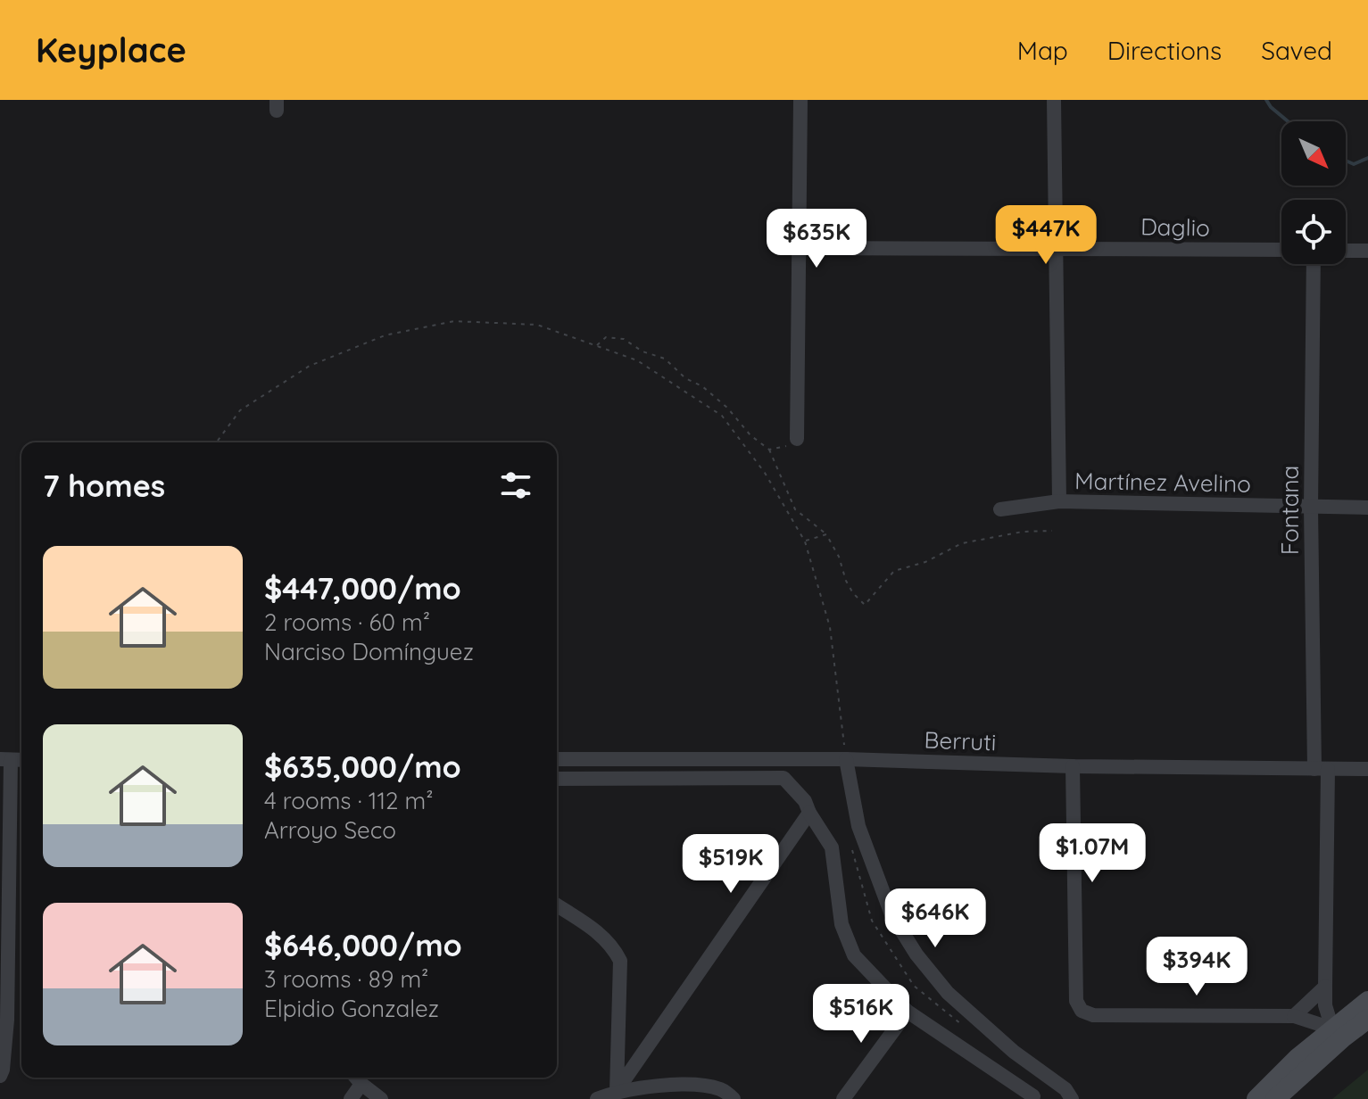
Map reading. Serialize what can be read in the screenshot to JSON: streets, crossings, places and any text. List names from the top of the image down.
{
  "streets": {
    "street": [
      "Daglio",
      "Martínez Avelino",
      "Fontana",
      "Berruti"
    ]
  },
  "crossings": [
    ["Martínez Avelino", "Fontana"],
    ["Fontana", "Berruti"]
  ],
  "north": "bottom right",
  "page": {
    "header": "Keyplace",
    "nav": ["Map", "Directions", "Saved"],
    "price": [
      "$447K",
      "$635K",
      "$1.07M",
      "$519K",
      "$646K",
      "$394K",
      "$516K"
    ],
    "heading": "7 homes",
    "list": [
      {
        "name": "$447,000/mo",
        "note": "2 rooms · 60 m² · Narciso Domínguez"
      },
      {
        "name": "$635,000/mo",
        "note": "4 rooms · 112 m² · Arroyo Seco"
      },
      {
        "name": "$646,000/mo",
        "note": "3 rooms · 89 m² · Elpidio Gonzalez"
      }
    ]
  }
}
